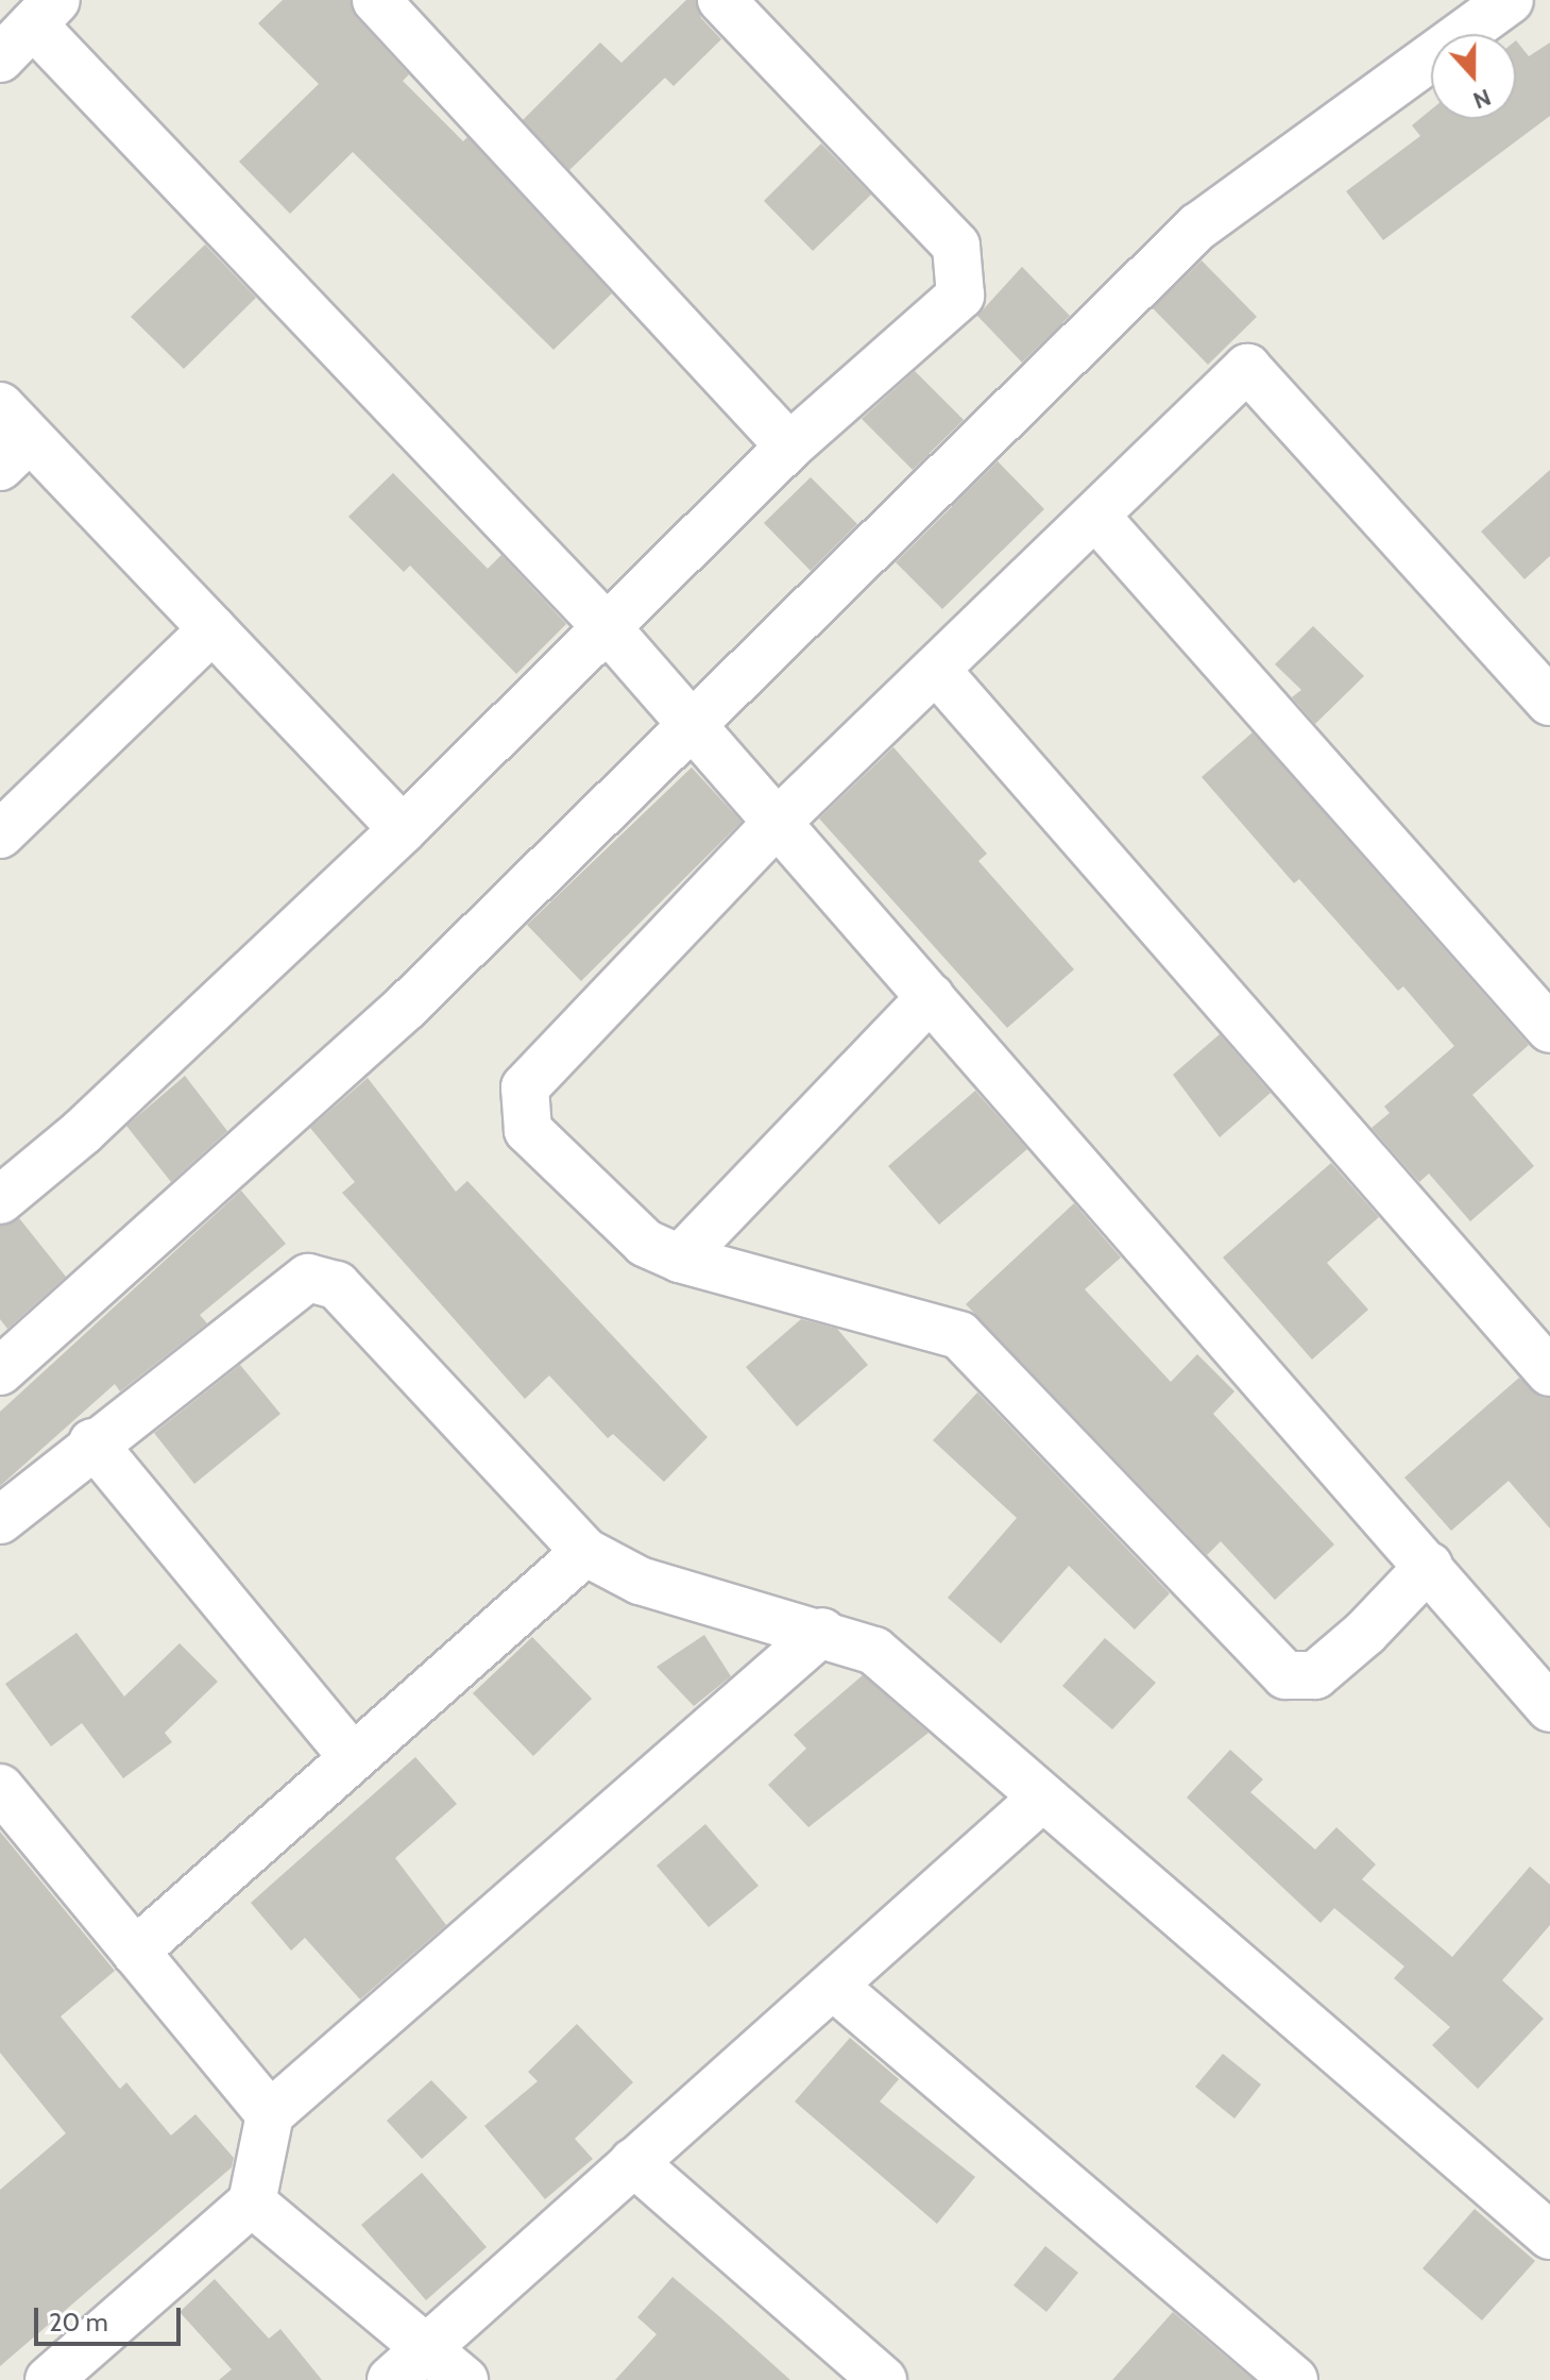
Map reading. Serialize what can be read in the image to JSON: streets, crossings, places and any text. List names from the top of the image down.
{
  "scale_bar": "20 m",
  "north": "bottom"
}
